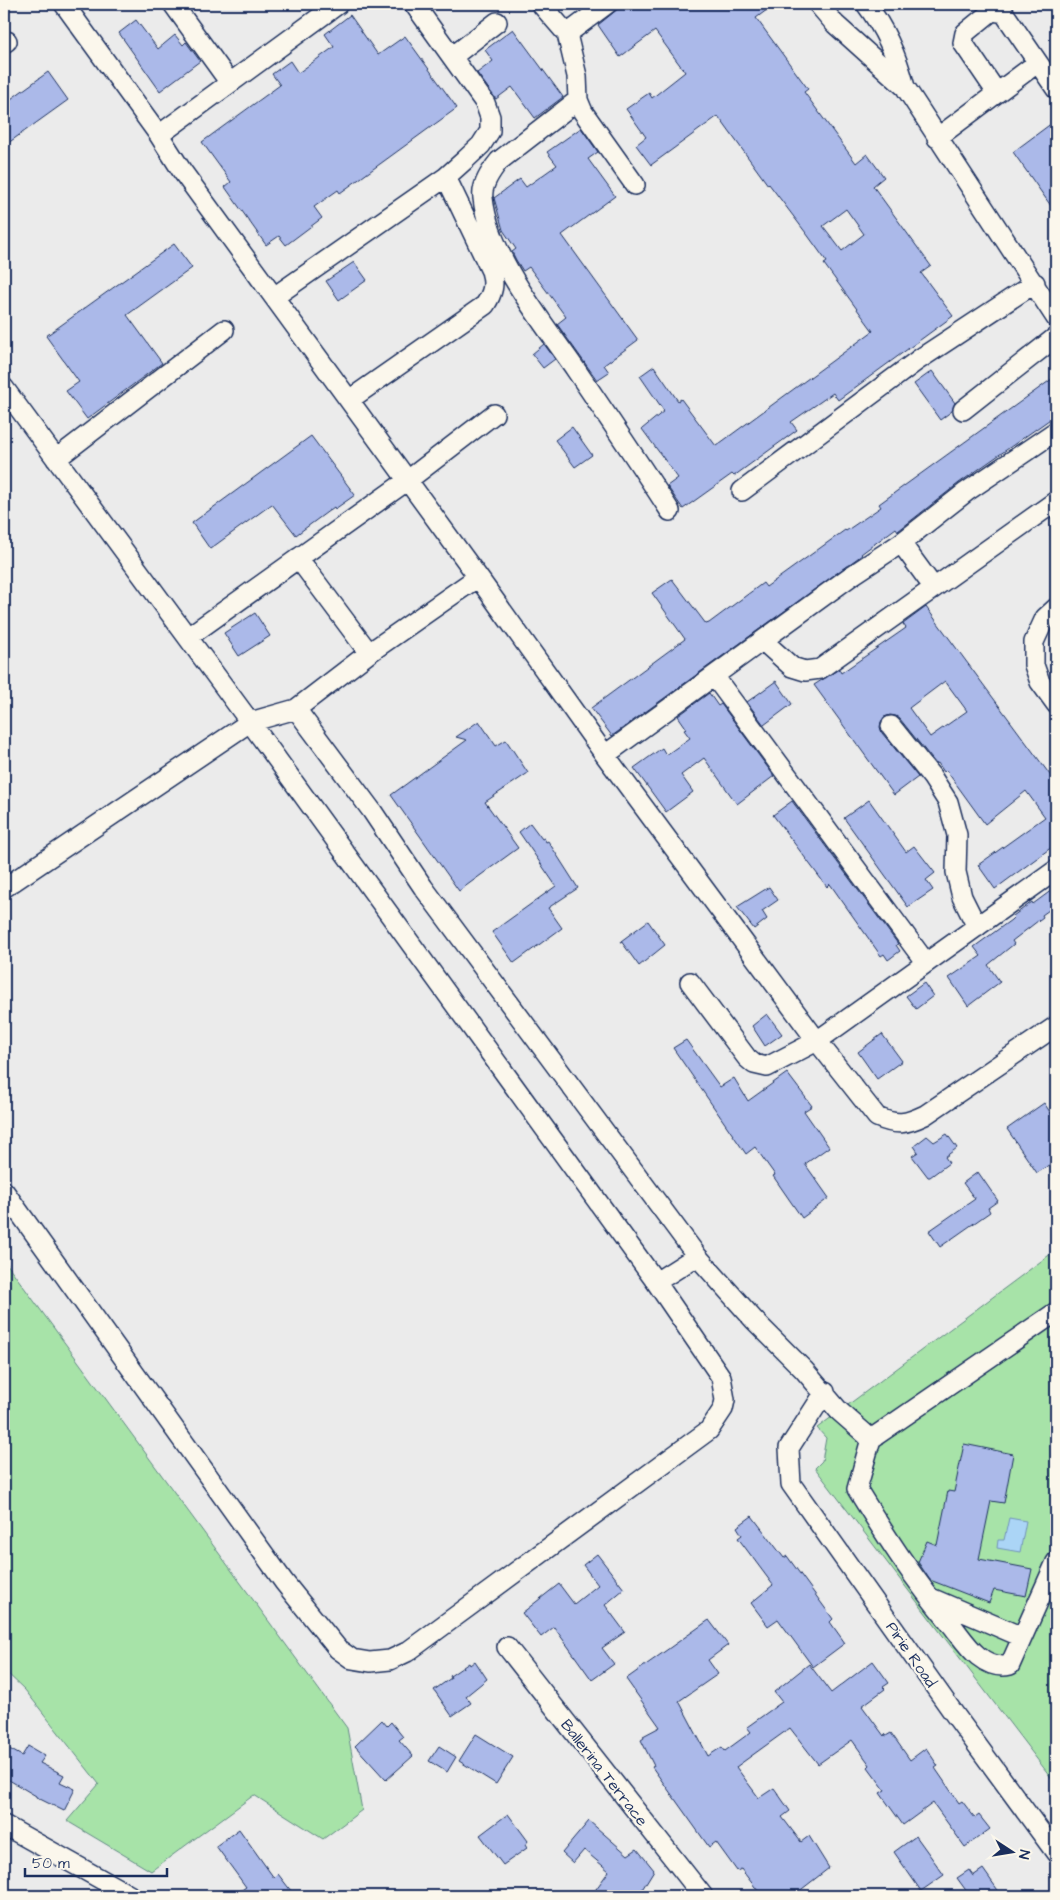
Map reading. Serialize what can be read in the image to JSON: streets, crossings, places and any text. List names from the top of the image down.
{
  "streets": {
    "street": ["Pirie Road", "Ballerina Terrace"]
  },
  "scale_bar": "50 m",
  "north": "right"
}
